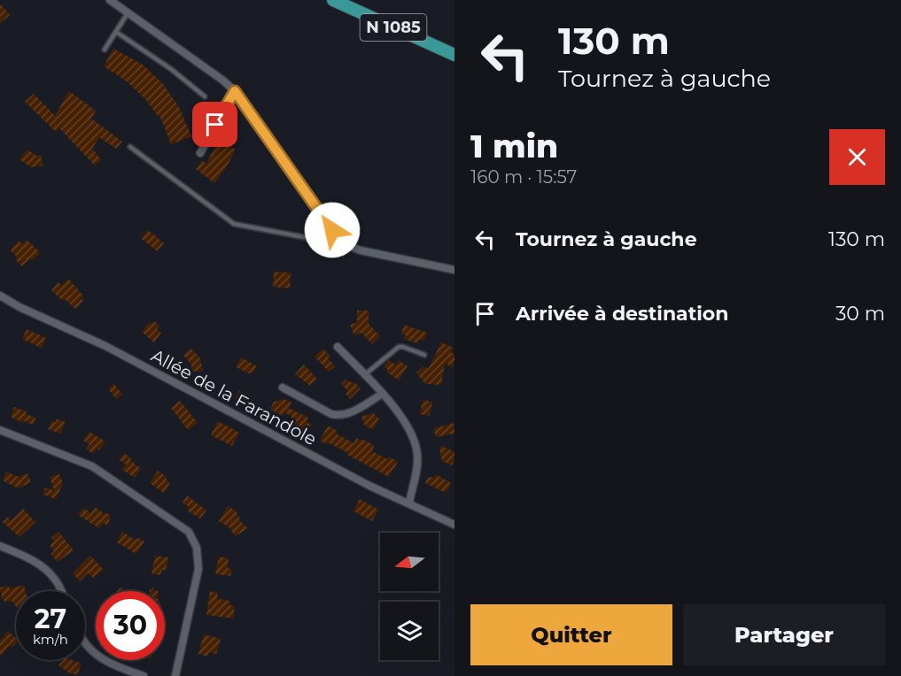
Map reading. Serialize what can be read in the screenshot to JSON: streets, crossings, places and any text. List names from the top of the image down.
{
  "streets": {
    "main road": ["N 1085"],
    "street": ["Allée de la Farandole"]
  },
  "north": "left",
  "page": {
    "turn": ["130 m", "Tournez à gauche"],
    "heading": ["1 min", "160 m · 15:57"],
    "list": [
      {
        "name": "Tournez à gauche",
        "value": "130 m"
      },
      {
        "name": "Arrivée à destination",
        "value": "30 m"
      }
    ],
    "speed": "27 km/h",
    "limit": "30",
    "buttons": ["Quitter", "Partager"]
  }
}
